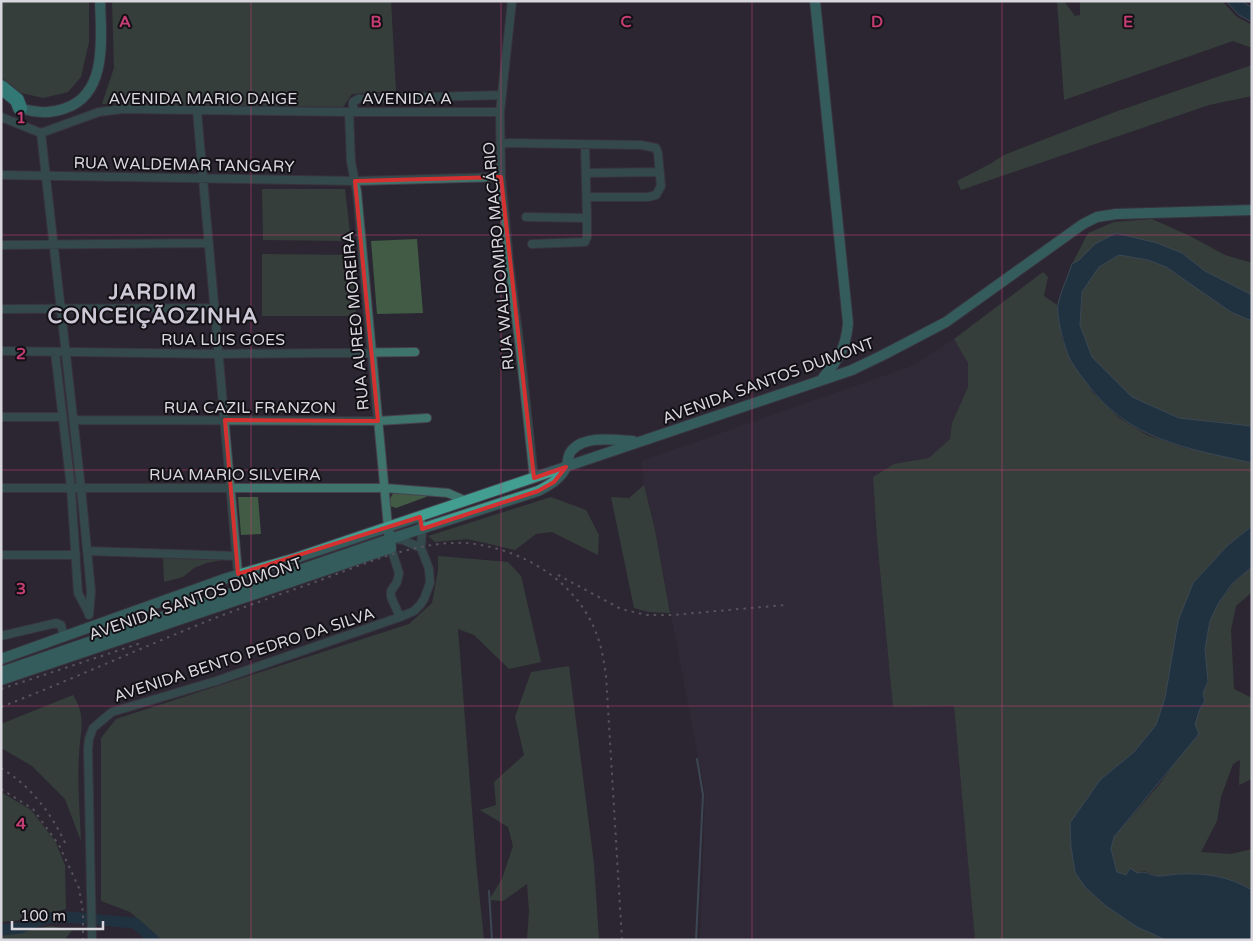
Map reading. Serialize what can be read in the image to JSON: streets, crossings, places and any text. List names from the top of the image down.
{
  "streets": {
    "main road": ["AVENIDA SANTOS DUMONT"],
    "street": [
      "AVENIDA MARIO DAIGE",
      "AVENIDA A",
      "RUA WALDEMAR TANGARY",
      "RUA WALDOMIRO MACÁRIO",
      "RUA AUREO MOREIRA",
      "RUA LUIS GOES",
      "RUA CAZIL FRANZON",
      "RUA MARIO SILVEIRA",
      "AVENIDA BENTO PEDRO DA SILVA"
    ]
  },
  "crossings": [
    ["AVENIDA MARIO DAIGE", "AVENIDA A"],
    ["AVENIDA MARIO DAIGE", "RUA AUREO MOREIRA"],
    ["AVENIDA A", "RUA WALDOMIRO MACÁRIO"],
    ["AVENIDA A", "RUA AUREO MOREIRA"],
    ["RUA WALDEMAR TANGARY", "RUA WALDOMIRO MACÁRIO"],
    ["RUA WALDEMAR TANGARY", "RUA AUREO MOREIRA"],
    ["RUA WALDOMIRO MACÁRIO", "AVENIDA SANTOS DUMONT"],
    ["RUA AUREO MOREIRA", "RUA LUIS GOES"],
    ["RUA AUREO MOREIRA", "AVENIDA SANTOS DUMONT"],
    ["RUA AUREO MOREIRA", "RUA CAZIL FRANZON"],
    ["RUA AUREO MOREIRA", "RUA MARIO SILVEIRA"],
    ["AVENIDA SANTOS DUMONT", "RUA MARIO SILVEIRA"],
    ["AVENIDA SANTOS DUMONT", "AVENIDA BENTO PEDRO DA SILVA"]
  ],
  "districts": ["JARDIM CONCEIÇÃOZINHA"],
  "scale_bar": "100 m",
  "grid": {
    "columns": [
      "A",
      "B",
      "C",
      "D",
      "E"
    ],
    "rows": [
      "1",
      "2",
      "3",
      "4"
    ]
  }
}
